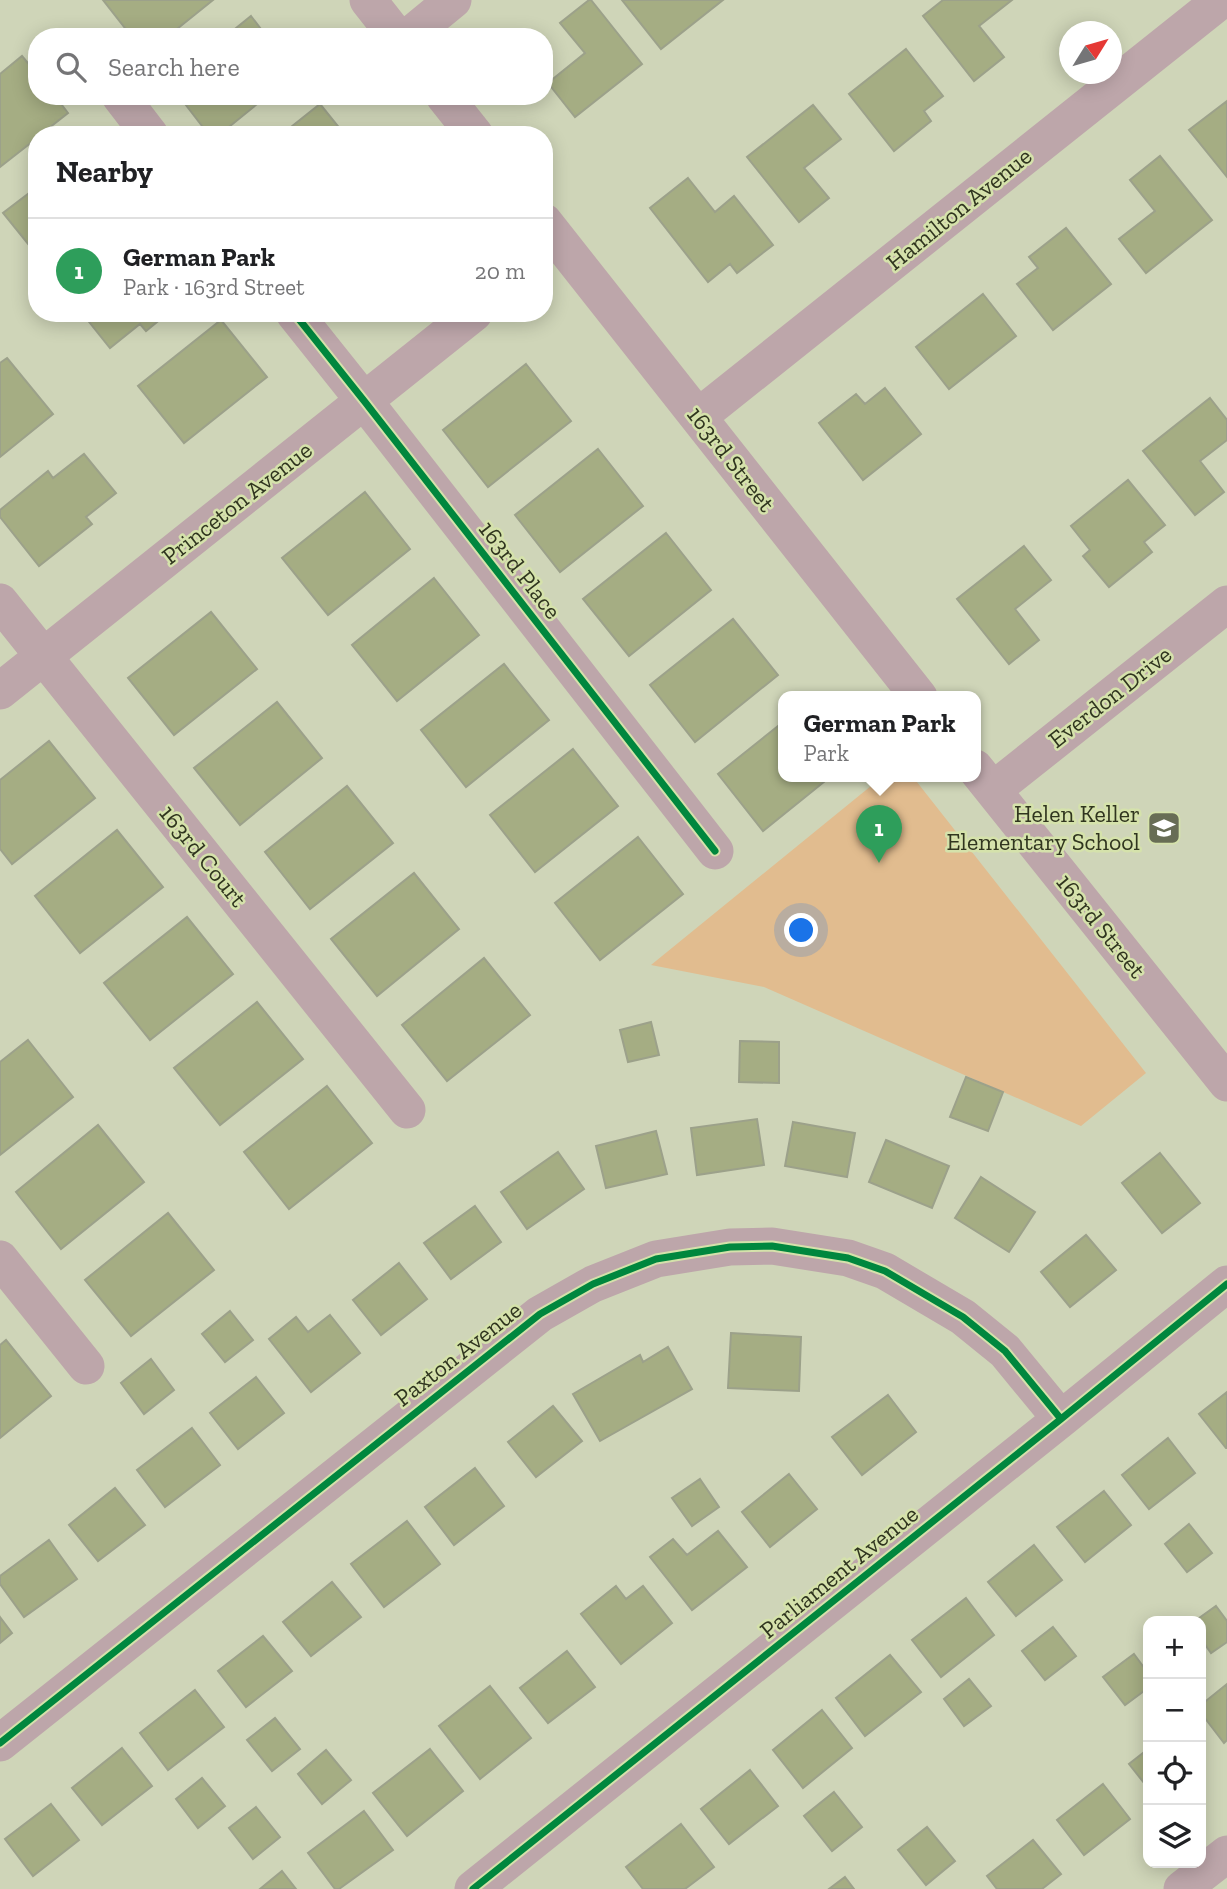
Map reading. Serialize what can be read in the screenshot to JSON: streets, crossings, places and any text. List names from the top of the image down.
{
  "streets": {
    "street": [
      "Hamilton Avenue",
      "163rd Street",
      "Princeton Avenue",
      "163rd Place",
      "Everdon Drive",
      "163rd Court",
      "Paxton Avenue",
      "Parliament Avenue"
    ]
  },
  "crossings": [
    ["Hamilton Avenue", "163rd Street"],
    ["163rd Street", "Everdon Drive"],
    ["Princeton Avenue", "163rd Place"],
    ["Princeton Avenue", "163rd Court"],
    ["Paxton Avenue", "Parliament Avenue"]
  ],
  "places": {
    "school or university": ["Helen Keller Elementary School"]
  },
  "north": "top right",
  "page": {
    "search": "Search here",
    "heading": "Nearby",
    "list": [
      {
        "mark": "1",
        "name": "German Park",
        "note": "Park · 163rd Street",
        "value": "20 m"
      }
    ],
    "popup": ["German Park", "Park"],
    "pins": "1",
    "map_buttons": ["+", "−"]
  }
}
